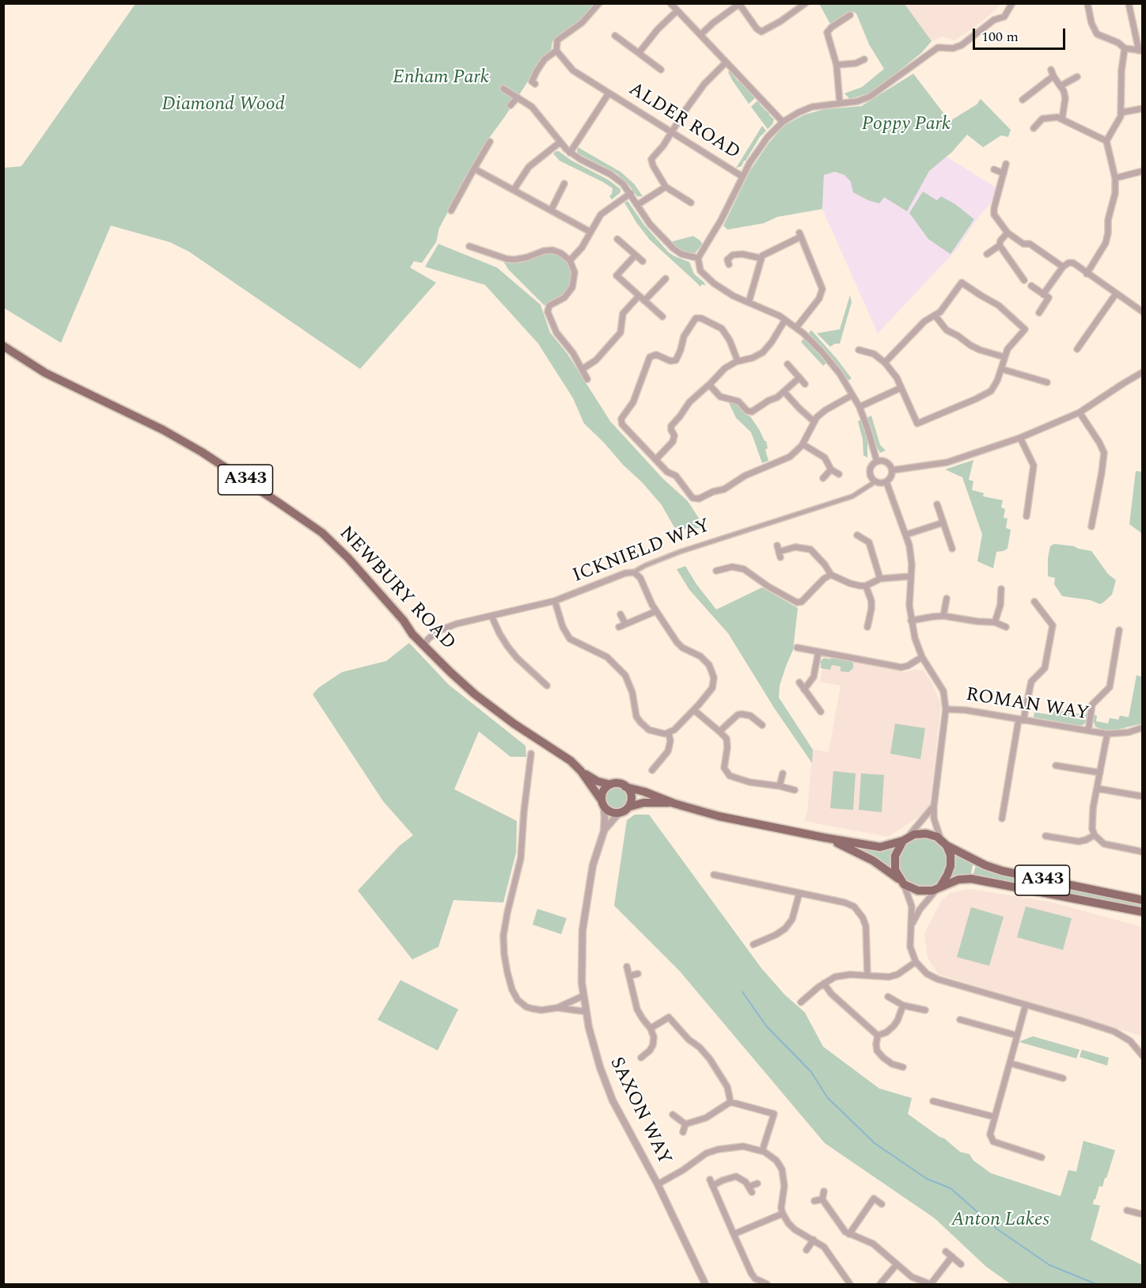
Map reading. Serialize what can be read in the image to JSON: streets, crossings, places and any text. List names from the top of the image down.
{
  "streets": {
    "main road": ["A343", "NEWBURY ROAD"],
    "street": [
      "ALDER ROAD",
      "ICKNIELD WAY",
      "ROMAN WAY",
      "SAXON WAY"
    ]
  },
  "crossings": [
    ["A343", "NEWBURY ROAD"],
    ["A343", "ROMAN WAY"],
    ["A343", "SAXON WAY"],
    ["ICKNIELD WAY", "NEWBURY ROAD"],
    ["NEWBURY ROAD", "SAXON WAY"]
  ],
  "parks": [
    "Enham Park",
    "Diamond Wood",
    "Poppy Park",
    "Anton Lakes"
  ],
  "scale_bar": "100 m"
}
